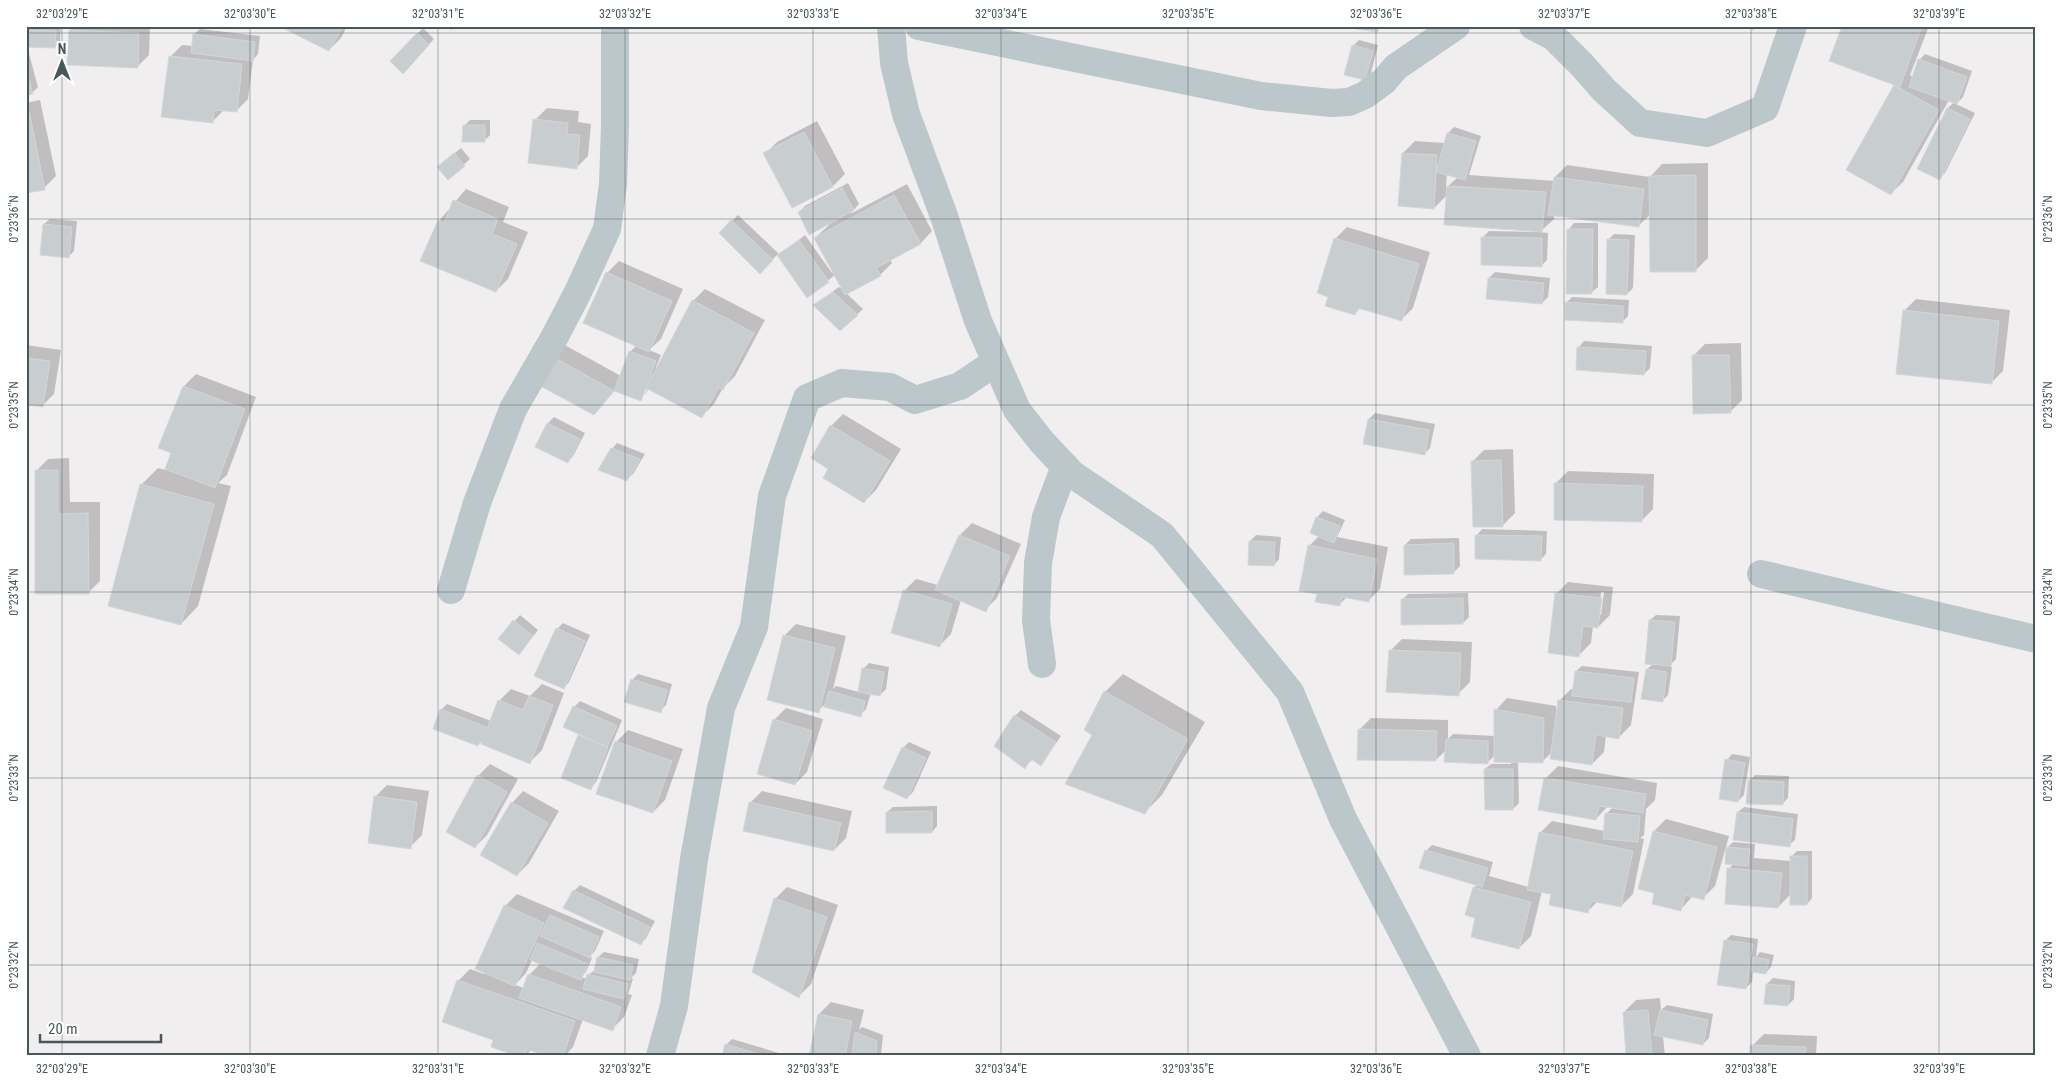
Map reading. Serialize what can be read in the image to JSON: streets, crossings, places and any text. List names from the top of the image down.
{
  "scale_bar": "20 m",
  "north": "top",
  "coordinates": [
    "32°03'29\"E",
    "32°03'30\"E",
    "32°03'31\"E",
    "32°03'32\"E",
    "32°03'33\"E",
    "32°03'34\"E",
    "32°03'35\"E",
    "32°03'36\"E",
    "32°03'37\"E",
    "32°03'38\"E",
    "32°03'39\"E",
    "0°23'36\"N",
    "0°23'35\"N",
    "0°23'34\"N",
    "0°23'33\"N",
    "0°23'32\"N"
  ]
}
